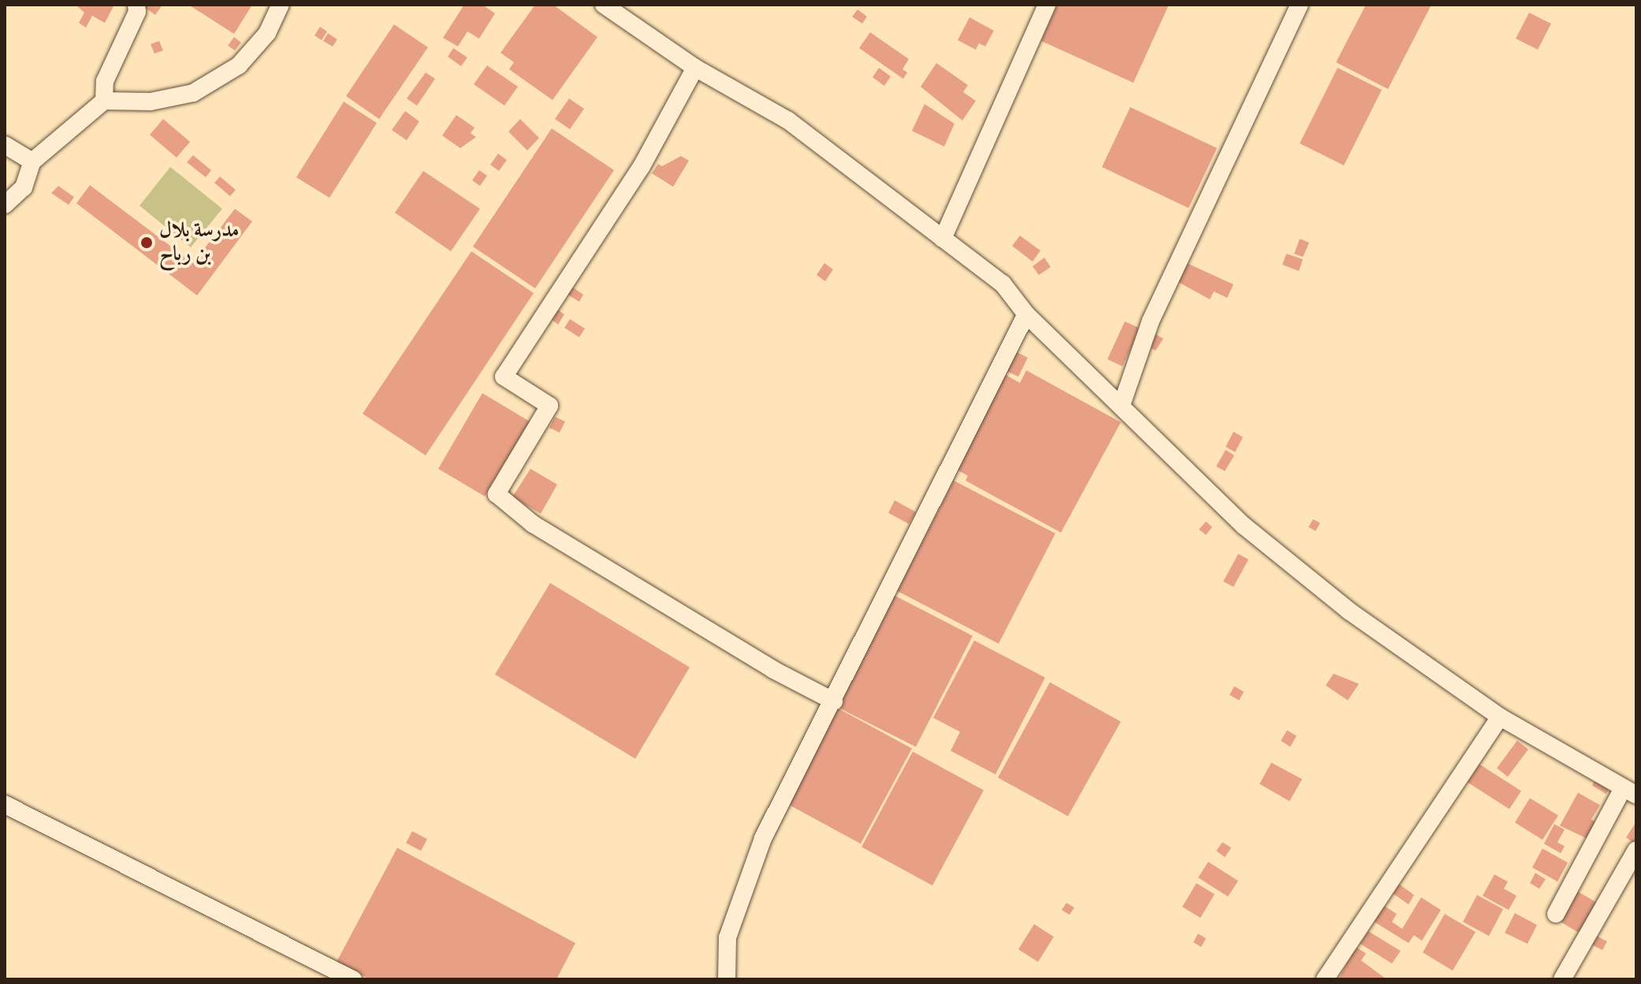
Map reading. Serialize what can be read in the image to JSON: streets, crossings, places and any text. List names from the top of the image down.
{
  "places": ["مدرسة بلال بن رباح"]
}
